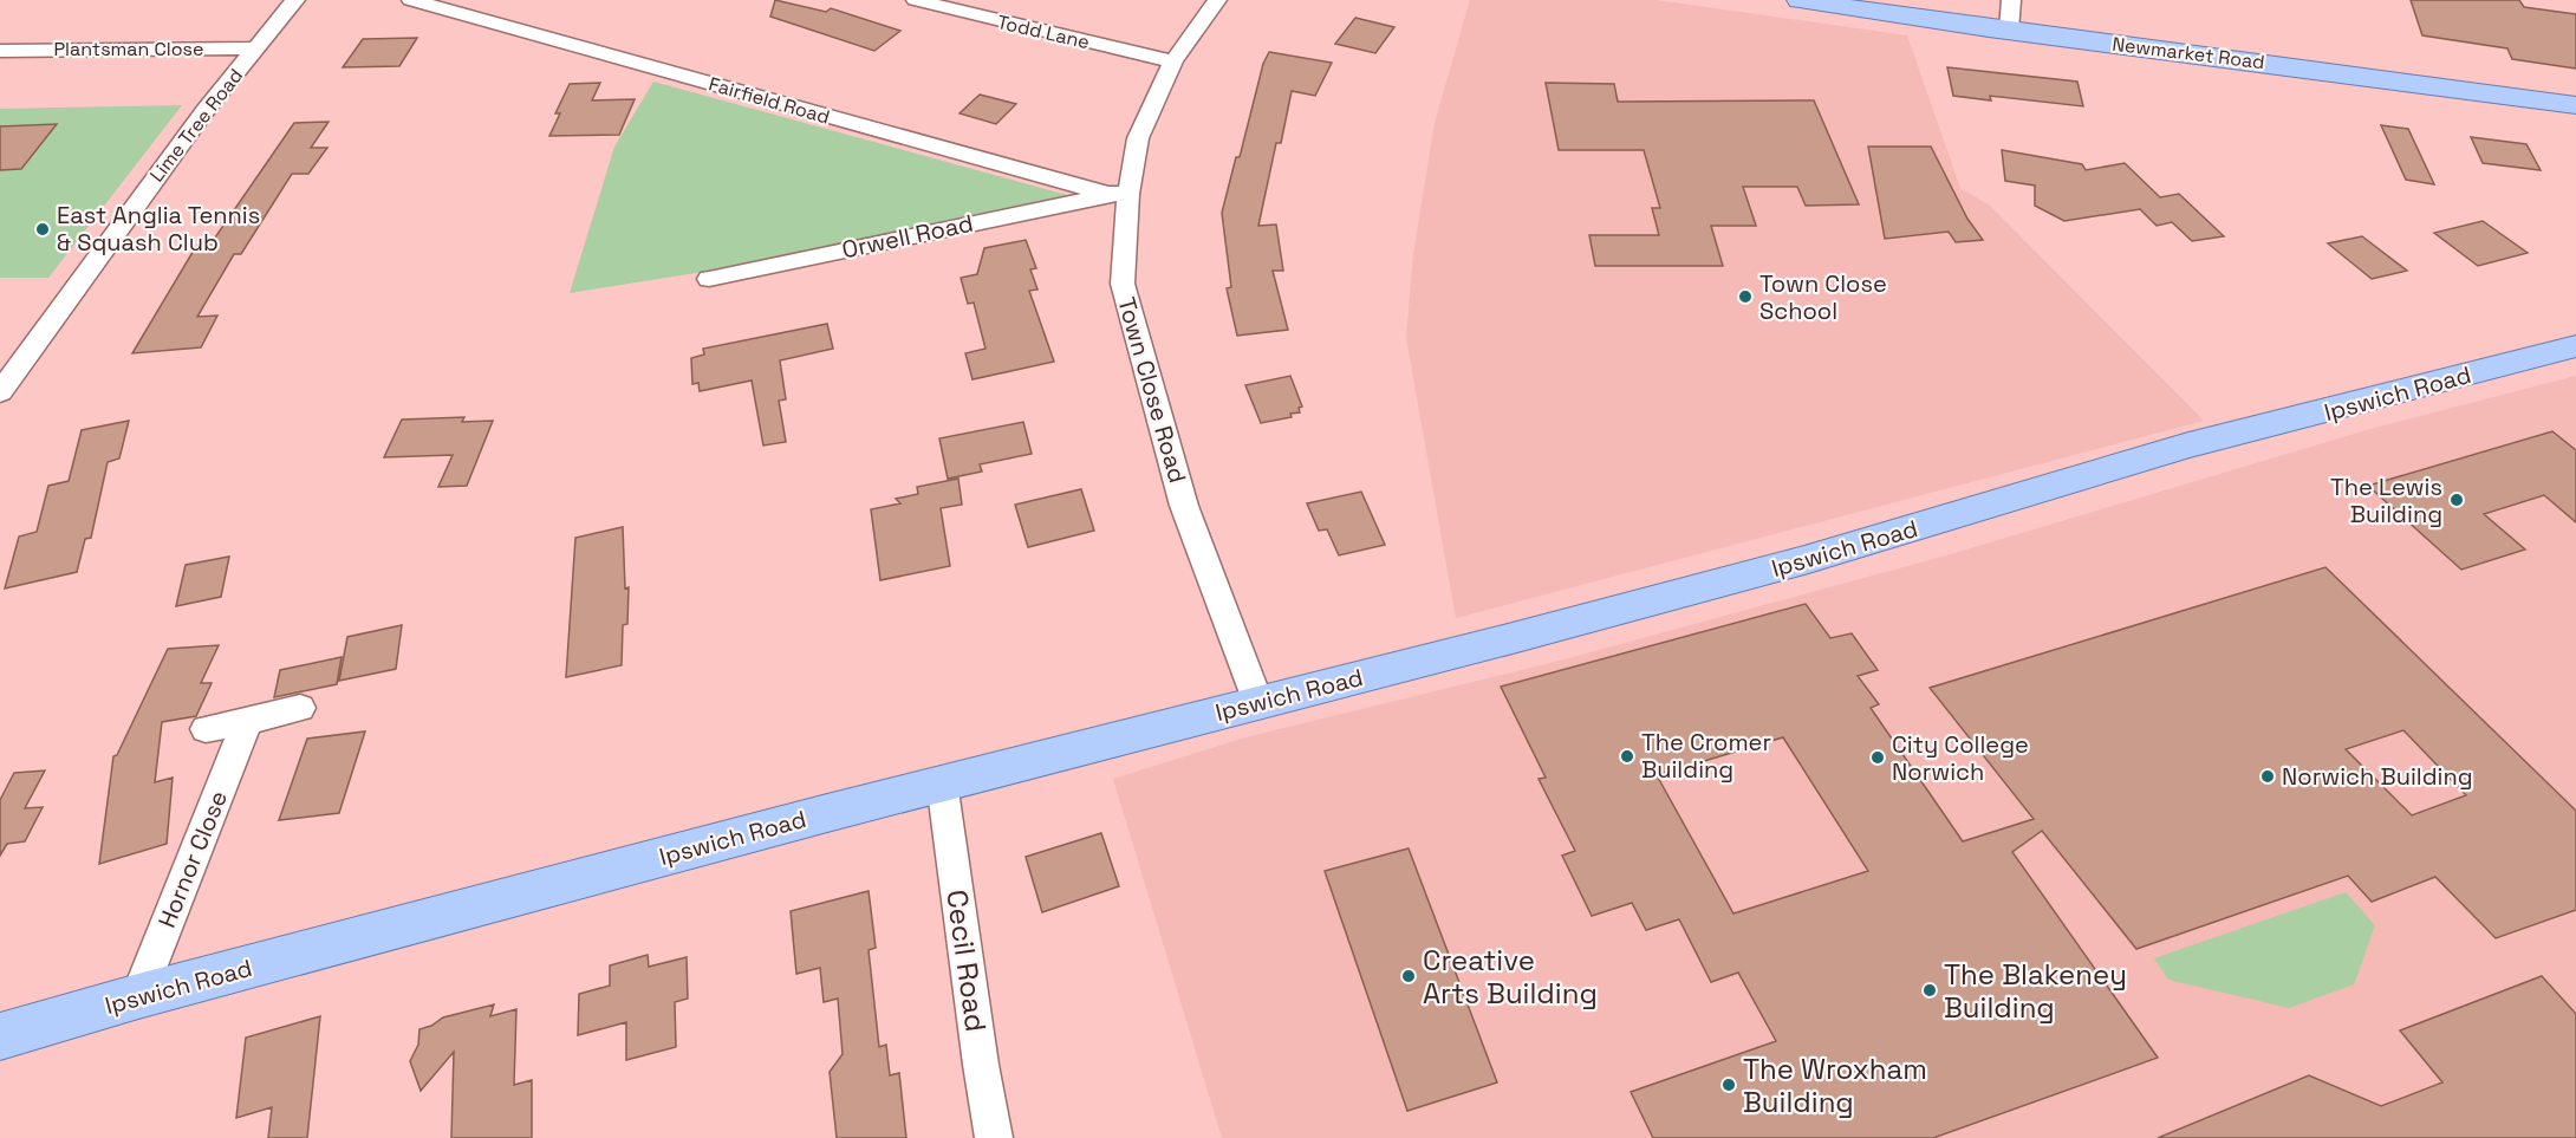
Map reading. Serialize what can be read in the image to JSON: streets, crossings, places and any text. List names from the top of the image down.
{
  "streets": {
    "main road": ["Newmarket Road", "Ipswich Road"],
    "street": [
      "Todd Lane",
      "Plantsman Close",
      "Fairfield Road",
      "Lime Tree Road",
      "Orwell Road",
      "Town Close Road",
      "Hornor Close",
      "Cecil Road"
    ]
  },
  "crossings": [
    ["Todd Lane", "Town Close Road"],
    ["Plantsman Close", "Lime Tree Road"],
    ["Fairfield Road", "Orwell Road"],
    ["Fairfield Road", "Town Close Road"],
    ["Orwell Road", "Town Close Road"],
    ["Town Close Road", "Ipswich Road"],
    ["Ipswich Road", "Hornor Close"],
    ["Ipswich Road", "Cecil Road"]
  ],
  "places": [
    "East Anglia Tennis & Squash Club",
    "Town Close School",
    "The Lewis Building",
    "The Cromer Building",
    "City College Norwich",
    "Norwich Building",
    "Creative Arts Building",
    "The Blakeney Building",
    "The Wroxham Building"
  ]
}
